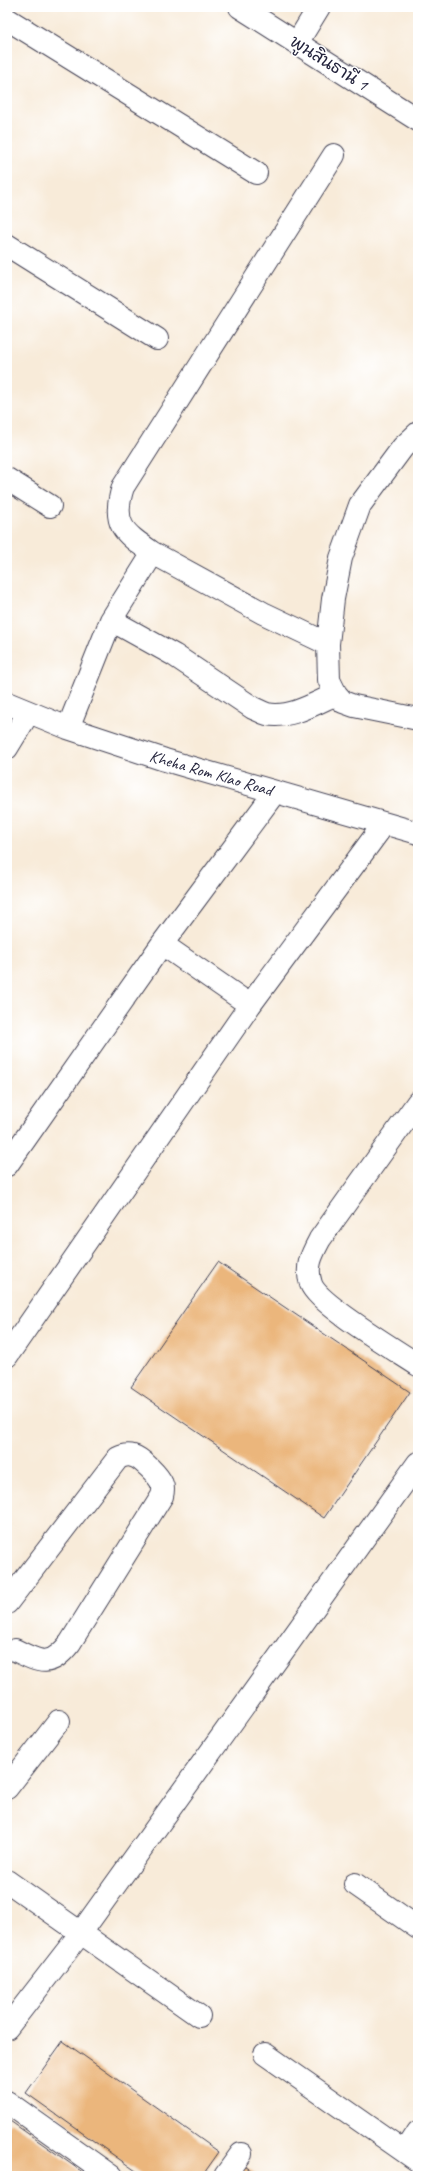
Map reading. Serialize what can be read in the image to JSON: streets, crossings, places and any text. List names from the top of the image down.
{
  "streets": {
    "street": ["พูนสินธานี 1", "Kheha Rom Klao Road"]
  }
}
